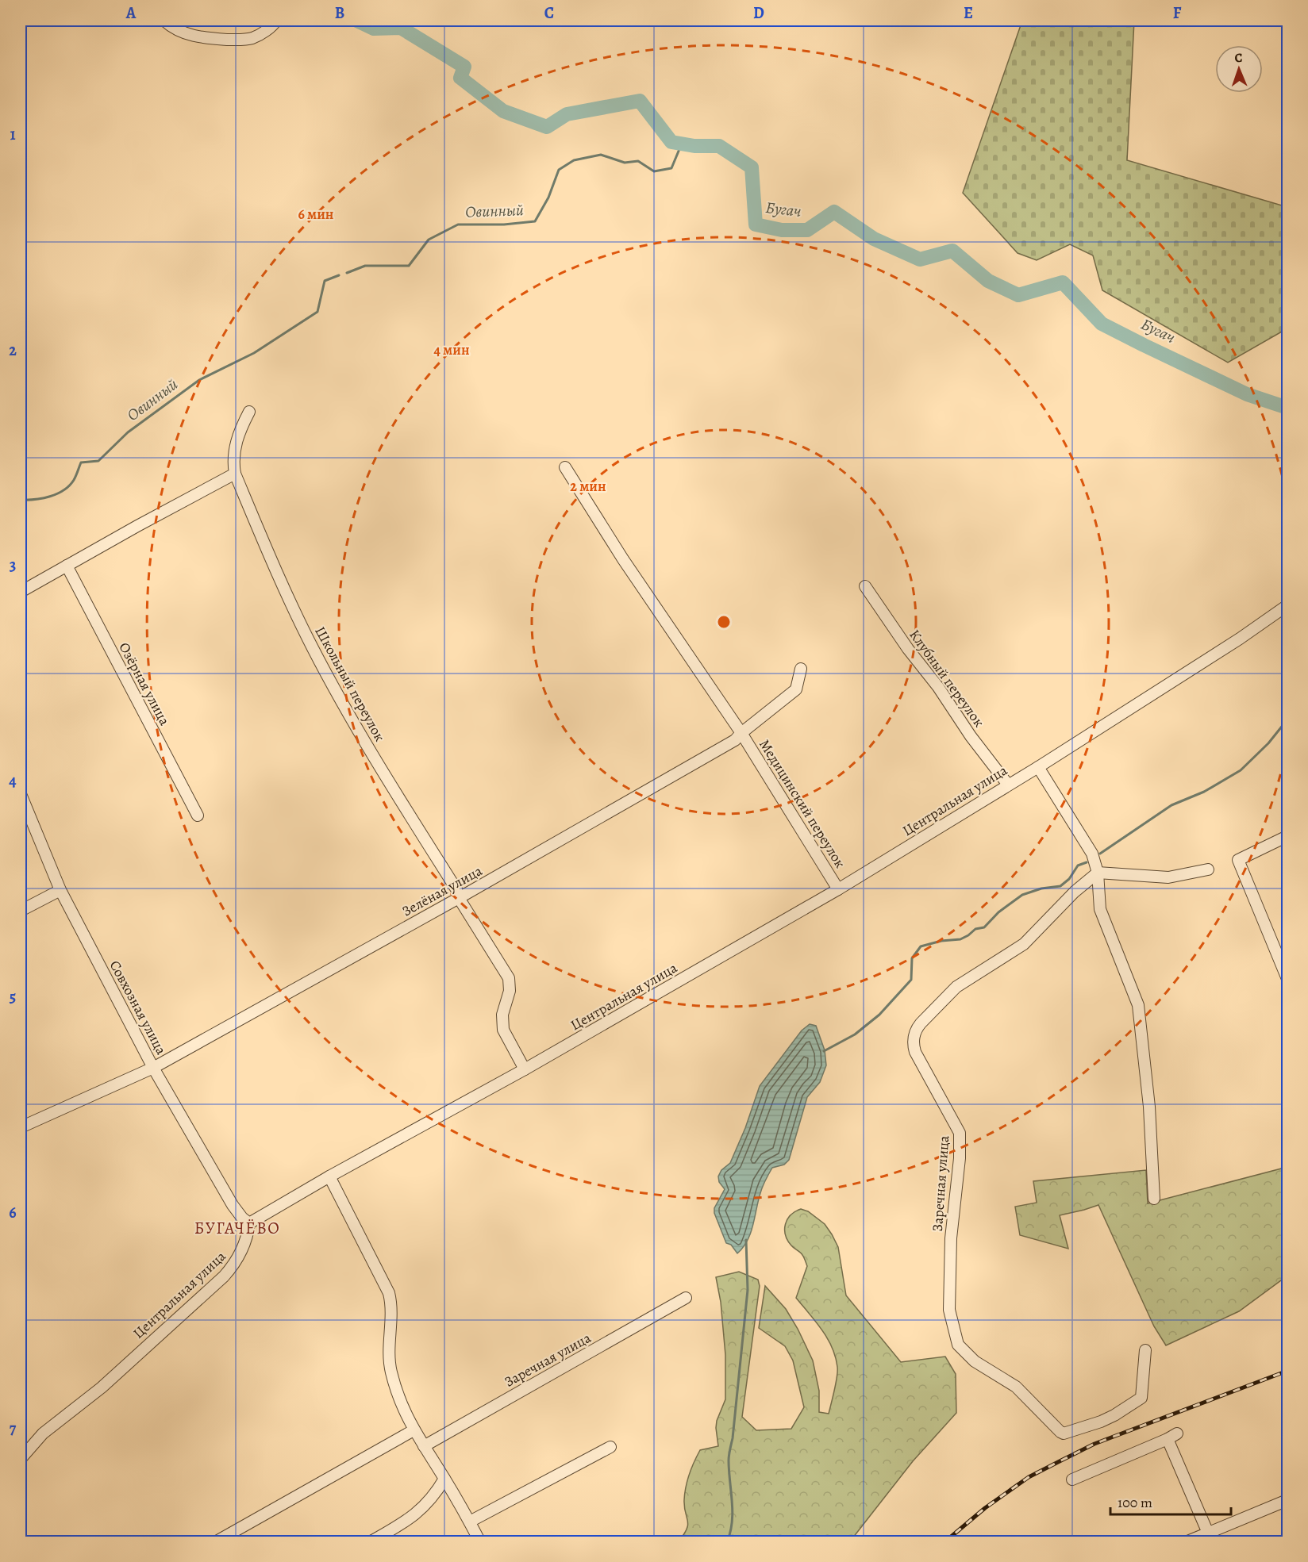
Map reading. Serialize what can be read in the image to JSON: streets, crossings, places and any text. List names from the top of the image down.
{
  "streets": {
    "street": [
      "Клубный переулок",
      "Озёрная улица",
      "Школьный переулок",
      "Центральная улица",
      "Медицинский переулок",
      "Зелёная улица",
      "Совхозная улица",
      "Заречная улица"
    ]
  },
  "crossings": [
    ["Клубный переулок", "Центральная улица"],
    ["Школьный переулок", "Центральная улица"],
    ["Школьный переулок", "Зелёная улица"],
    ["Центральная улица", "Медицинский переулок"],
    ["Центральная улица", "Совхозная улица"],
    ["Медицинский переулок", "Зелёная улица"],
    ["Зелёная улица", "Совхозная улица"]
  ],
  "districts": ["БУГАЧЁВО"],
  "water": ["Бугач", "Овинный"],
  "scale_bar": "100 m",
  "north": "top",
  "grid": {
    "columns": [
      "A",
      "B",
      "C",
      "D",
      "E",
      "F"
    ],
    "rows": [
      "1",
      "2",
      "3",
      "4",
      "5",
      "6",
      "7"
    ]
  },
  "rings": ["6 мин", "4 мин", "2 мин"]
}
